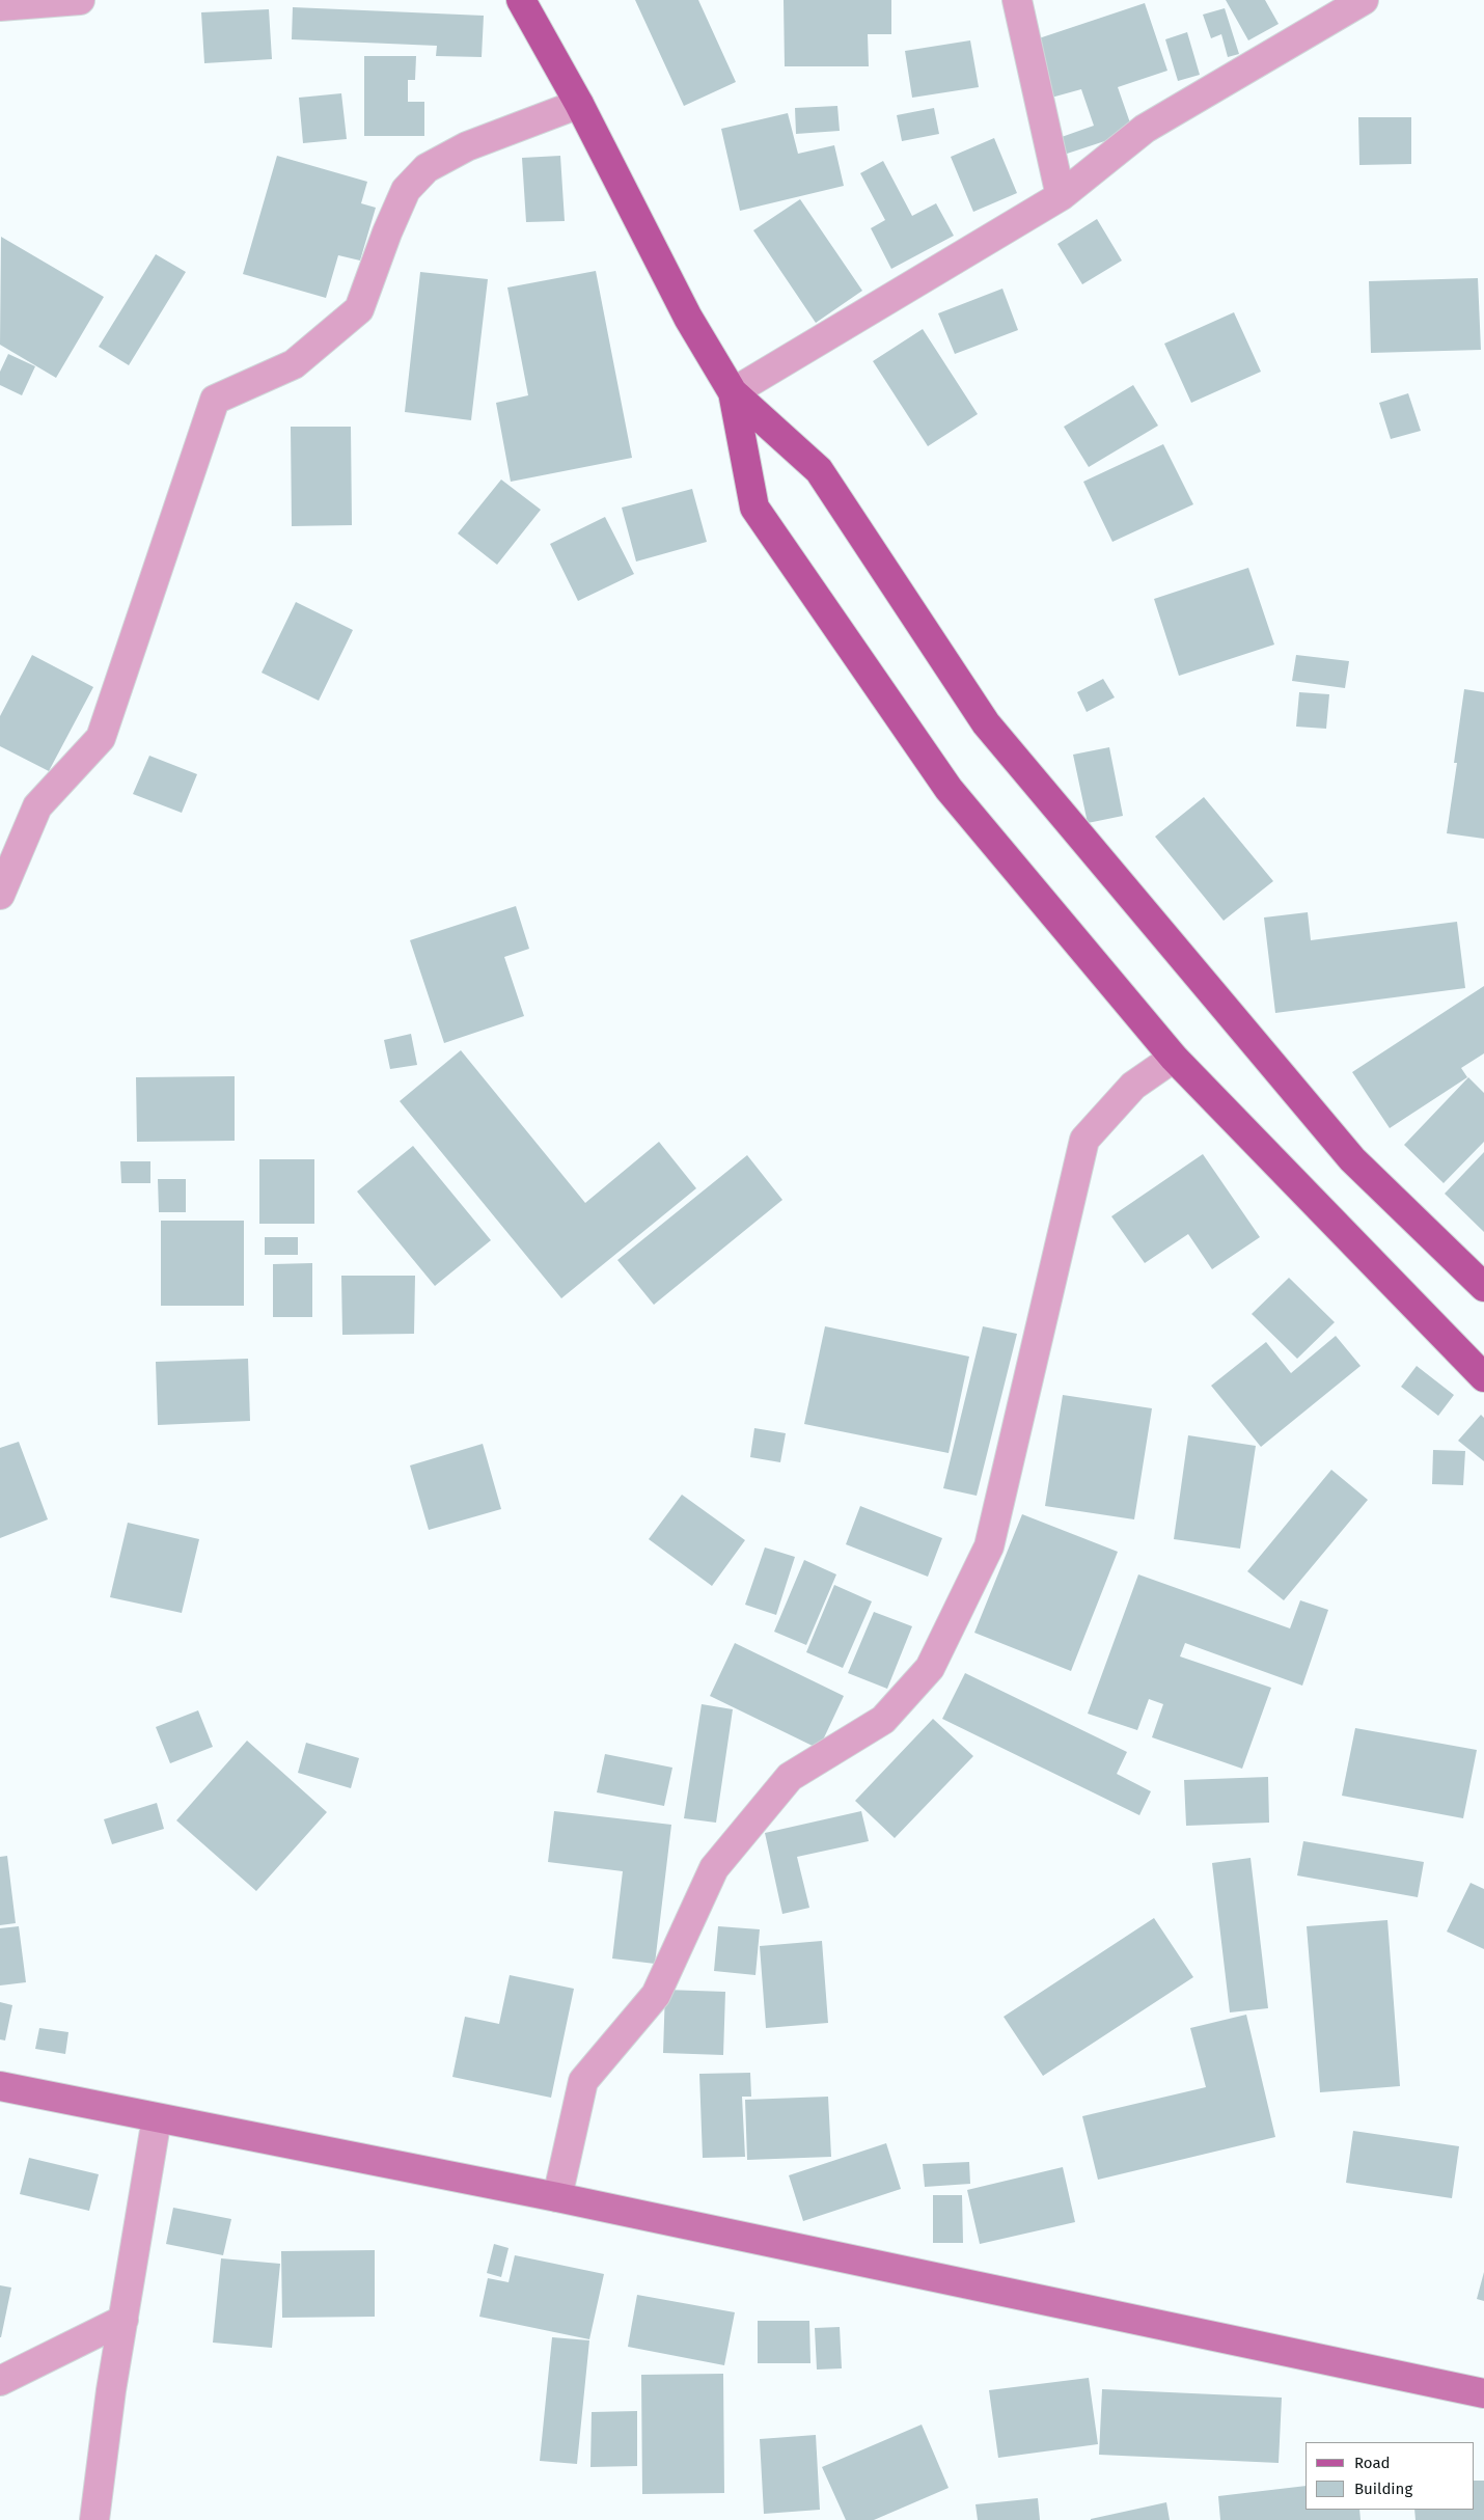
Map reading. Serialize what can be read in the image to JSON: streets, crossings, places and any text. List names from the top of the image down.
{
  "legend": ["Road", "Building"]
}
